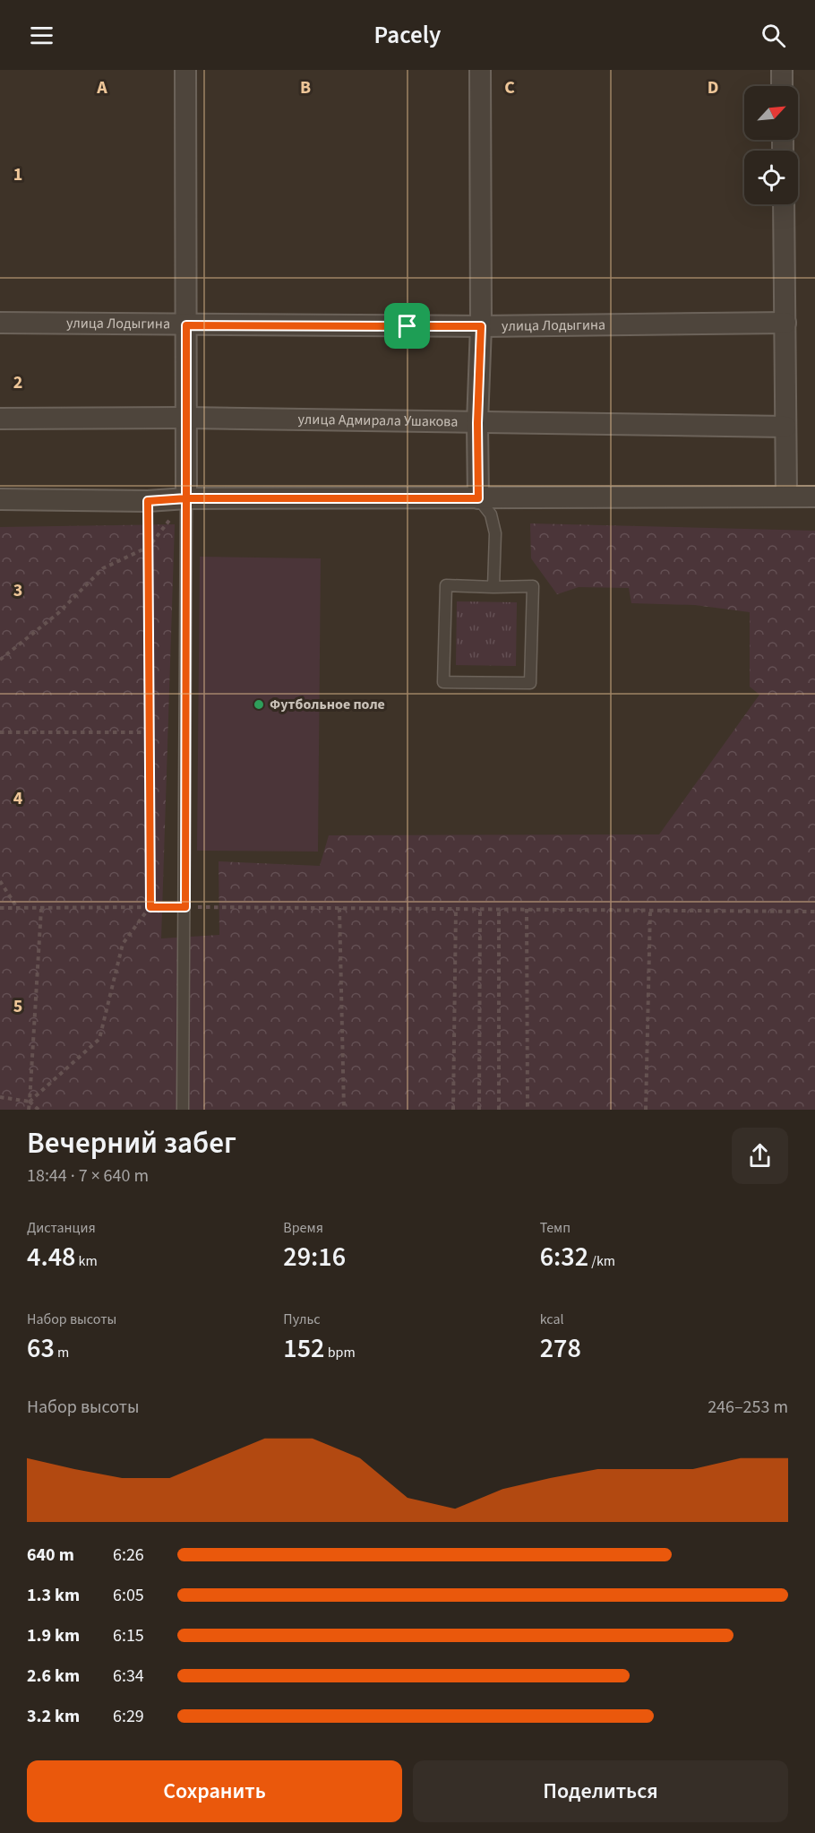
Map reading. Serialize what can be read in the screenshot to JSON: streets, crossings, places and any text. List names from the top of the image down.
{
  "streets": {
    "street": ["улица Лодыгина", "улица Адмирала Ушакова"]
  },
  "places": ["Футбольное поле"],
  "north": "top right",
  "page": {
    "header": "Pacely",
    "heading": ["Вечерний забег", "18:44 · 7 × 640 m"],
    "stats": [
      ["Дистанция", "4.48 km"],
      ["Время", "29:16"],
      ["Темп", "6:32 /km"],
      ["Набор высоты", "63 m"],
      ["Пульс", "152 bpm"],
      ["kcal", "278"]
    ],
    "chart": ["Набор высоты", "246–253 m"],
    "list": [
      {
        "name": "640 m",
        "note": "6:26"
      },
      {
        "name": "1.3 km",
        "note": "6:05"
      },
      {
        "name": "1.9 km",
        "note": "6:15"
      },
      {
        "name": "2.6 km",
        "note": "6:34"
      },
      {
        "name": "3.2 km",
        "note": "6:29"
      }
    ],
    "buttons": ["Сохранить", "Поделиться"]
  },
  "grid": {
    "columns": [
      "A",
      "B",
      "C",
      "D"
    ],
    "rows": [
      "1",
      "2",
      "3",
      "4",
      "5"
    ]
  }
}
